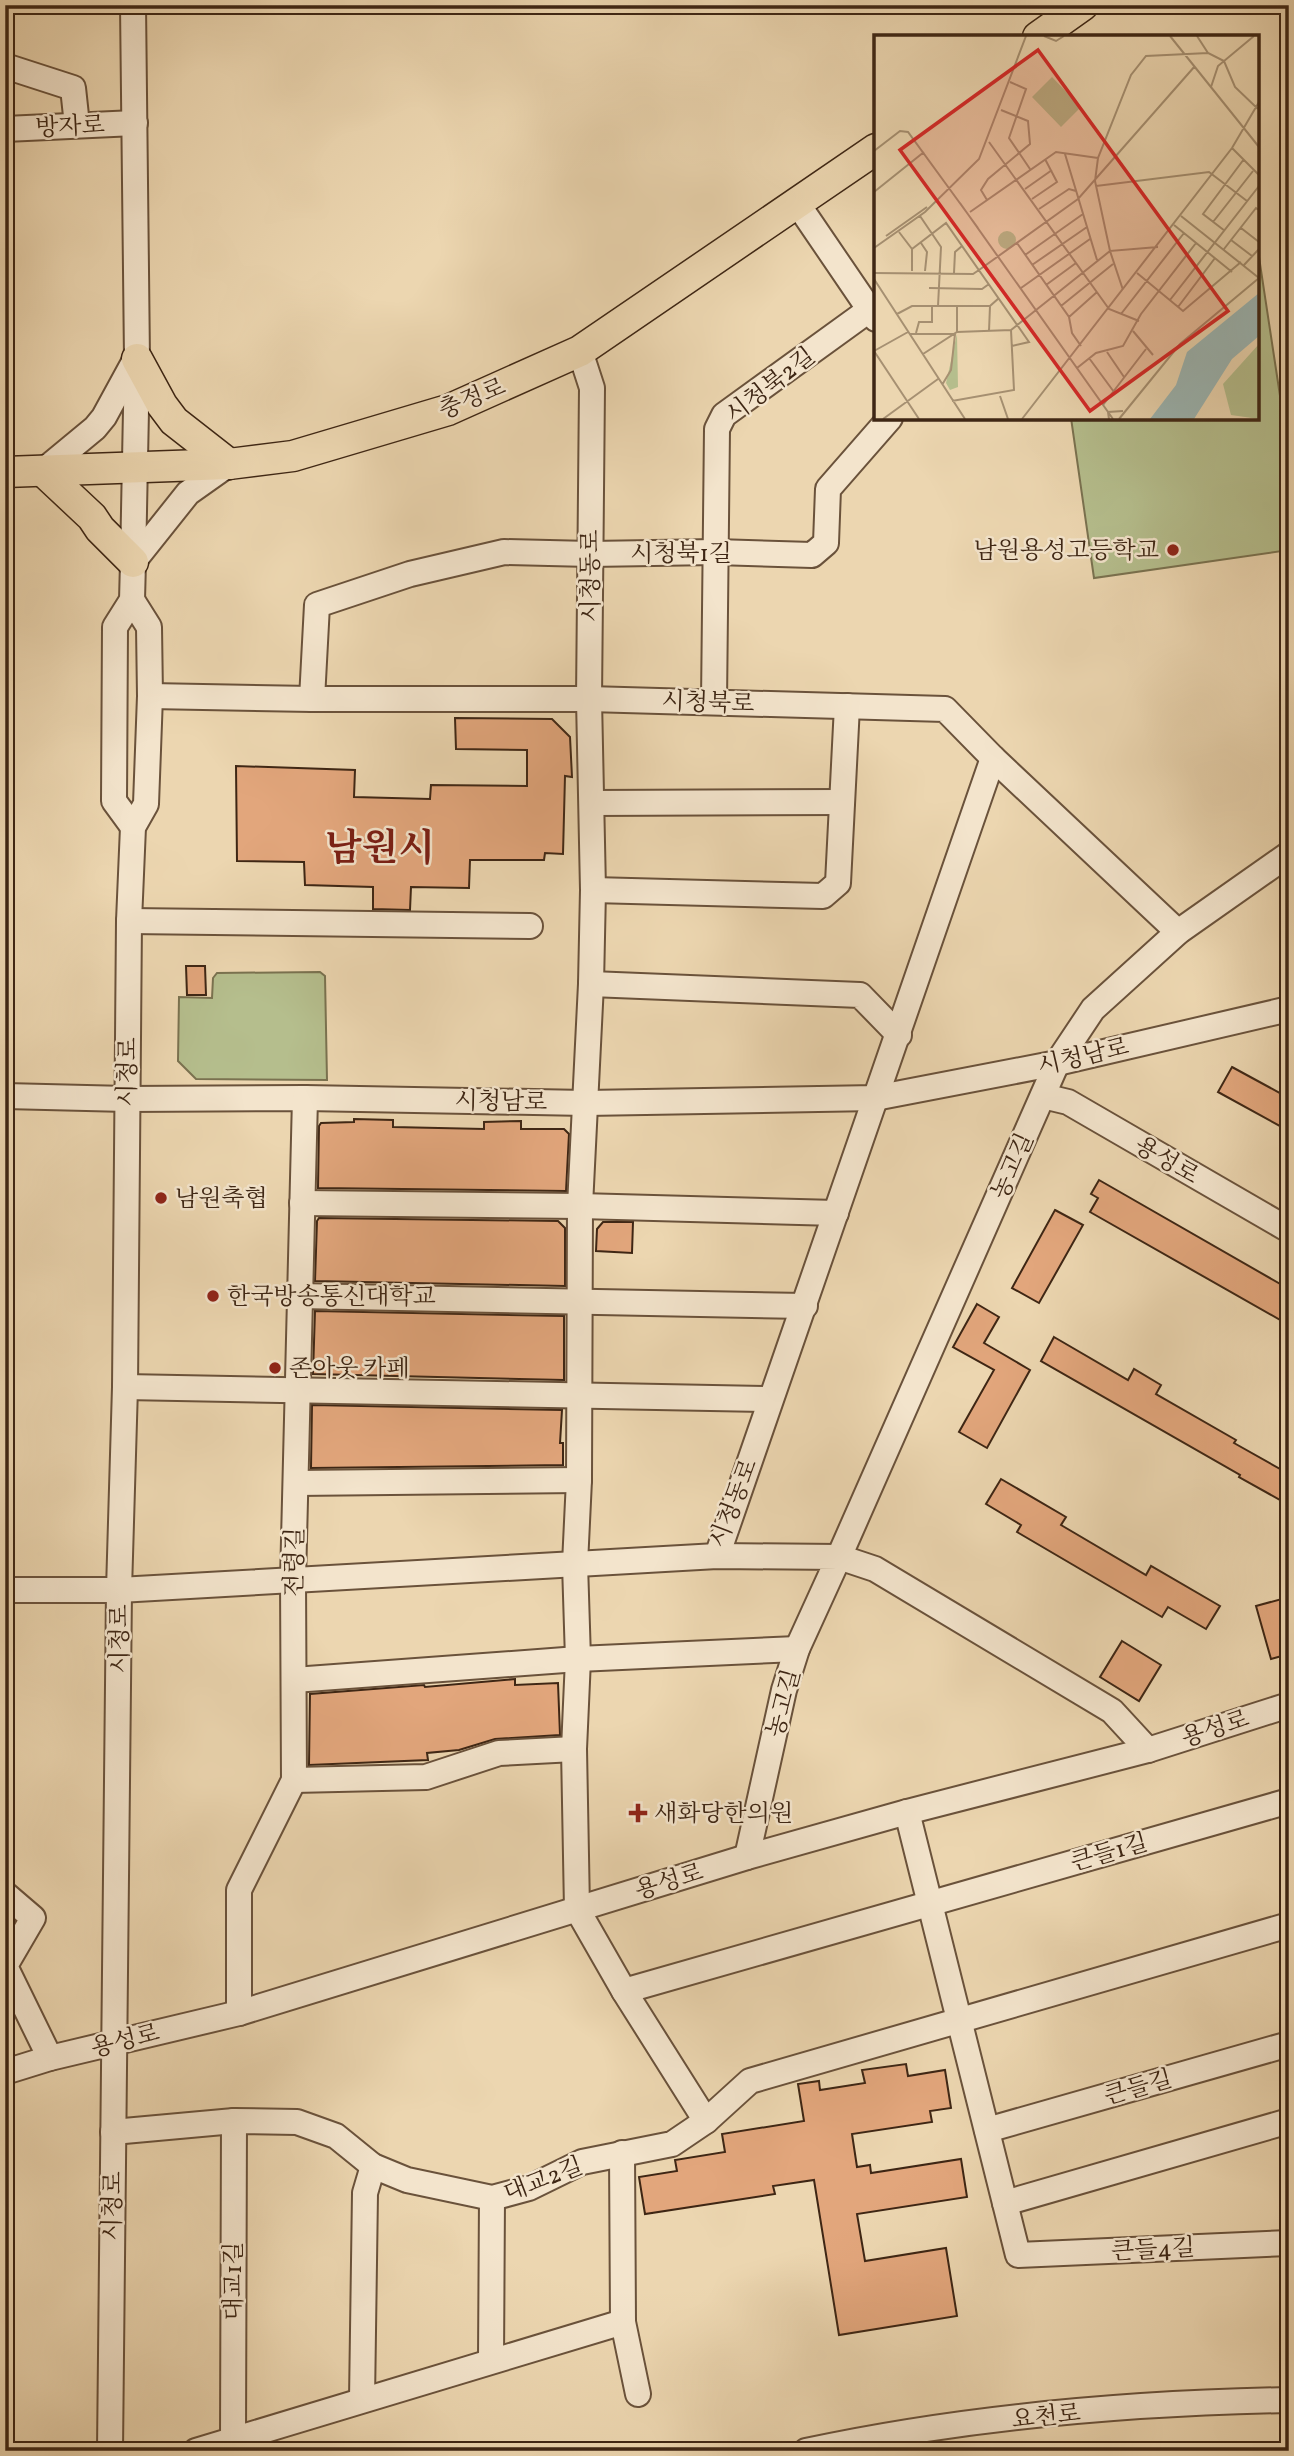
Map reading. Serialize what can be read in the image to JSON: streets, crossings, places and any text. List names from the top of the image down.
{
  "streets": {
    "main road": ["충정로"],
    "street": [
      "방자로",
      "시청북2길",
      "시청북1길",
      "시청동로",
      "시청북로",
      "시청남로",
      "시청로",
      "용성로",
      "농고길",
      "전령길",
      "큰들1길",
      "큰들길",
      "대교2길",
      "큰들4길",
      "대교1길",
      "요천로"
    ]
  },
  "crossings": [
    ["시청북2길", "시청북1길"],
    ["시청북2길", "시청북로"],
    ["충정로", "시청동로"],
    ["시청북1길", "시청동로"],
    ["시청북1길", "시청북로"],
    ["시청동로", "시청북로"],
    ["시청동로", "시청남로"],
    ["시청동로", "시청로"],
    ["시청동로", "용성로"],
    ["시청동로", "전령길"],
    ["시청북로", "시청로"],
    ["시청북로", "농고길"],
    ["시청남로", "시청로"],
    ["시청남로", "농고길"],
    ["시청남로", "전령길"],
    ["시청로", "용성로"],
    ["시청로", "대교2길"],
    ["용성로", "농고길"],
    ["용성로", "전령길"],
    ["대교2길", "대교1길"]
  ],
  "districts": ["남원시"],
  "places": {
    "other": [
      "남원용성고등학교",
      "남원축협",
      "한국방송통신대학교",
      "존아웃 카페"
    ],
    "health": ["새화당한의원"]
  }
}
